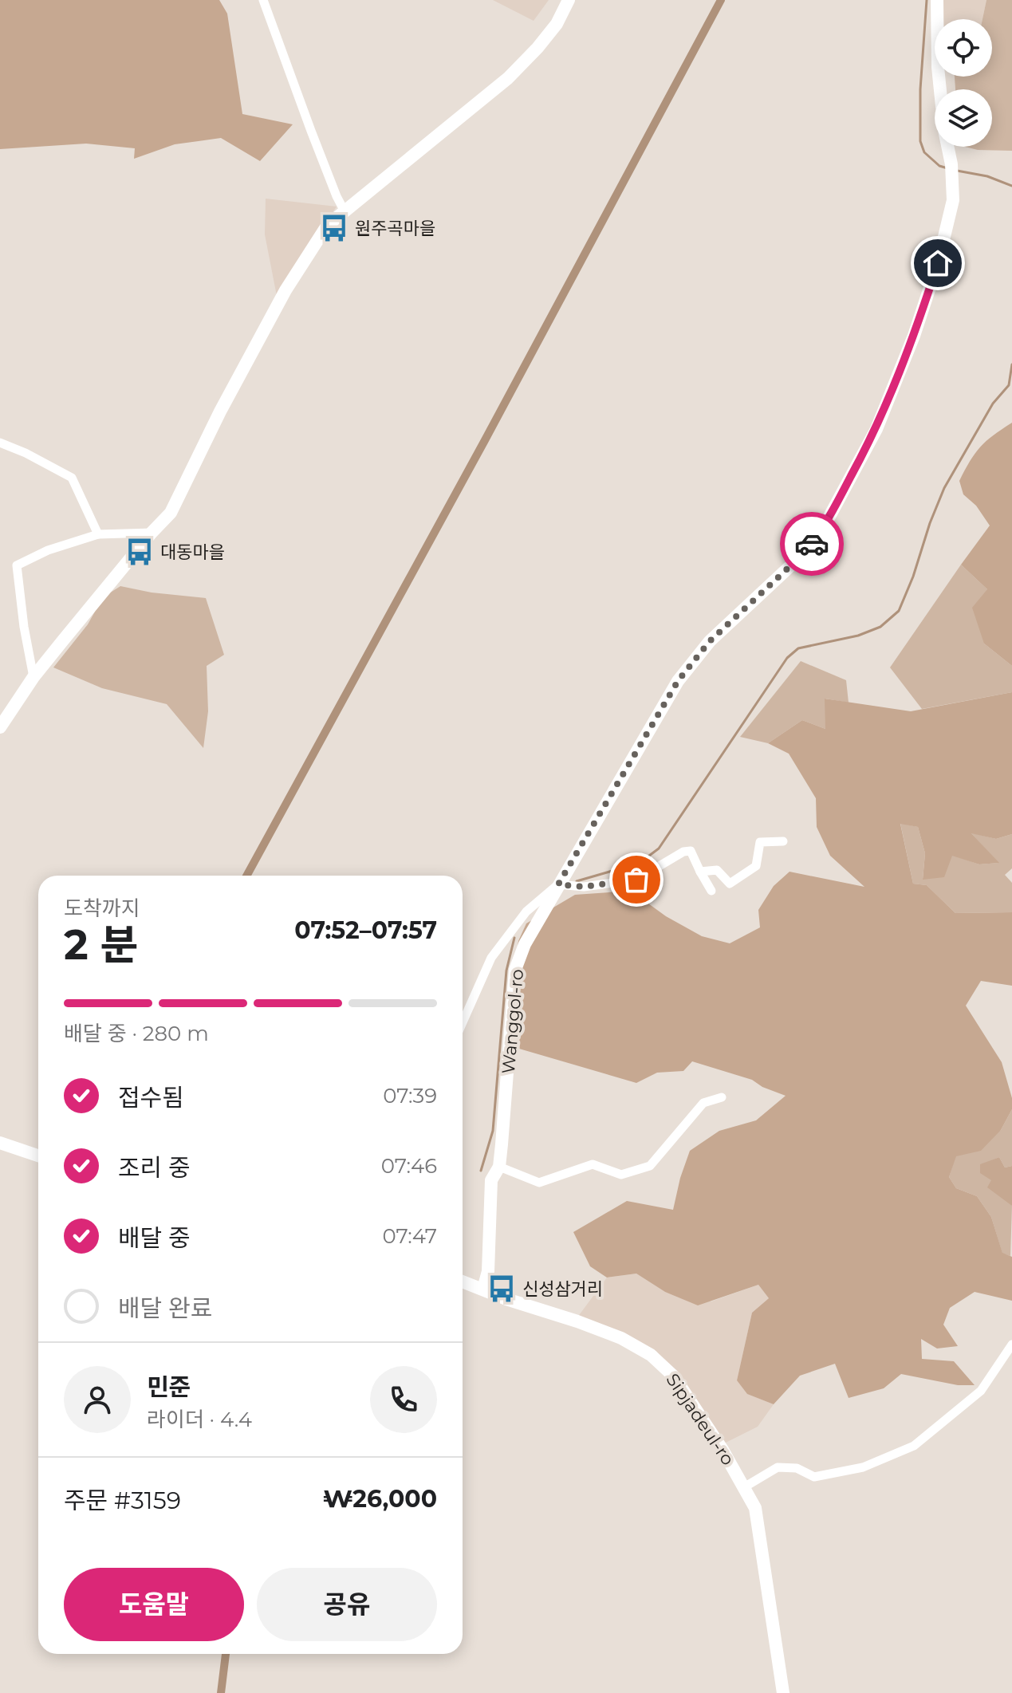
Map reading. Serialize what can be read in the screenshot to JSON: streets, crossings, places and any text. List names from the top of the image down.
{
  "streets": {
    "street": ["Wanggol-ro", "Sipjadeul-ro"]
  },
  "crossings": [
    ["Wanggol-ro", "Sipjadeul-ro"]
  ],
  "places": {
    "bus stop": ["원주곡마을", "대동마을", "신성삼거리"]
  },
  "page": {
    "heading": ["2 분", "도착까지", "07:52–07:57"],
    "panel": [
      "민준",
      "라이더 · 4.4",
      "주문 #3159",
      "₩26,000"
    ],
    "bar": "배달 중 · 280 m",
    "list": [
      ["접수됨", "07:39"],
      ["조리 중", "07:46"],
      ["배달 중", "07:47"],
      "배달 완료"
    ],
    "buttons": ["도움말", "공유"]
  }
}
